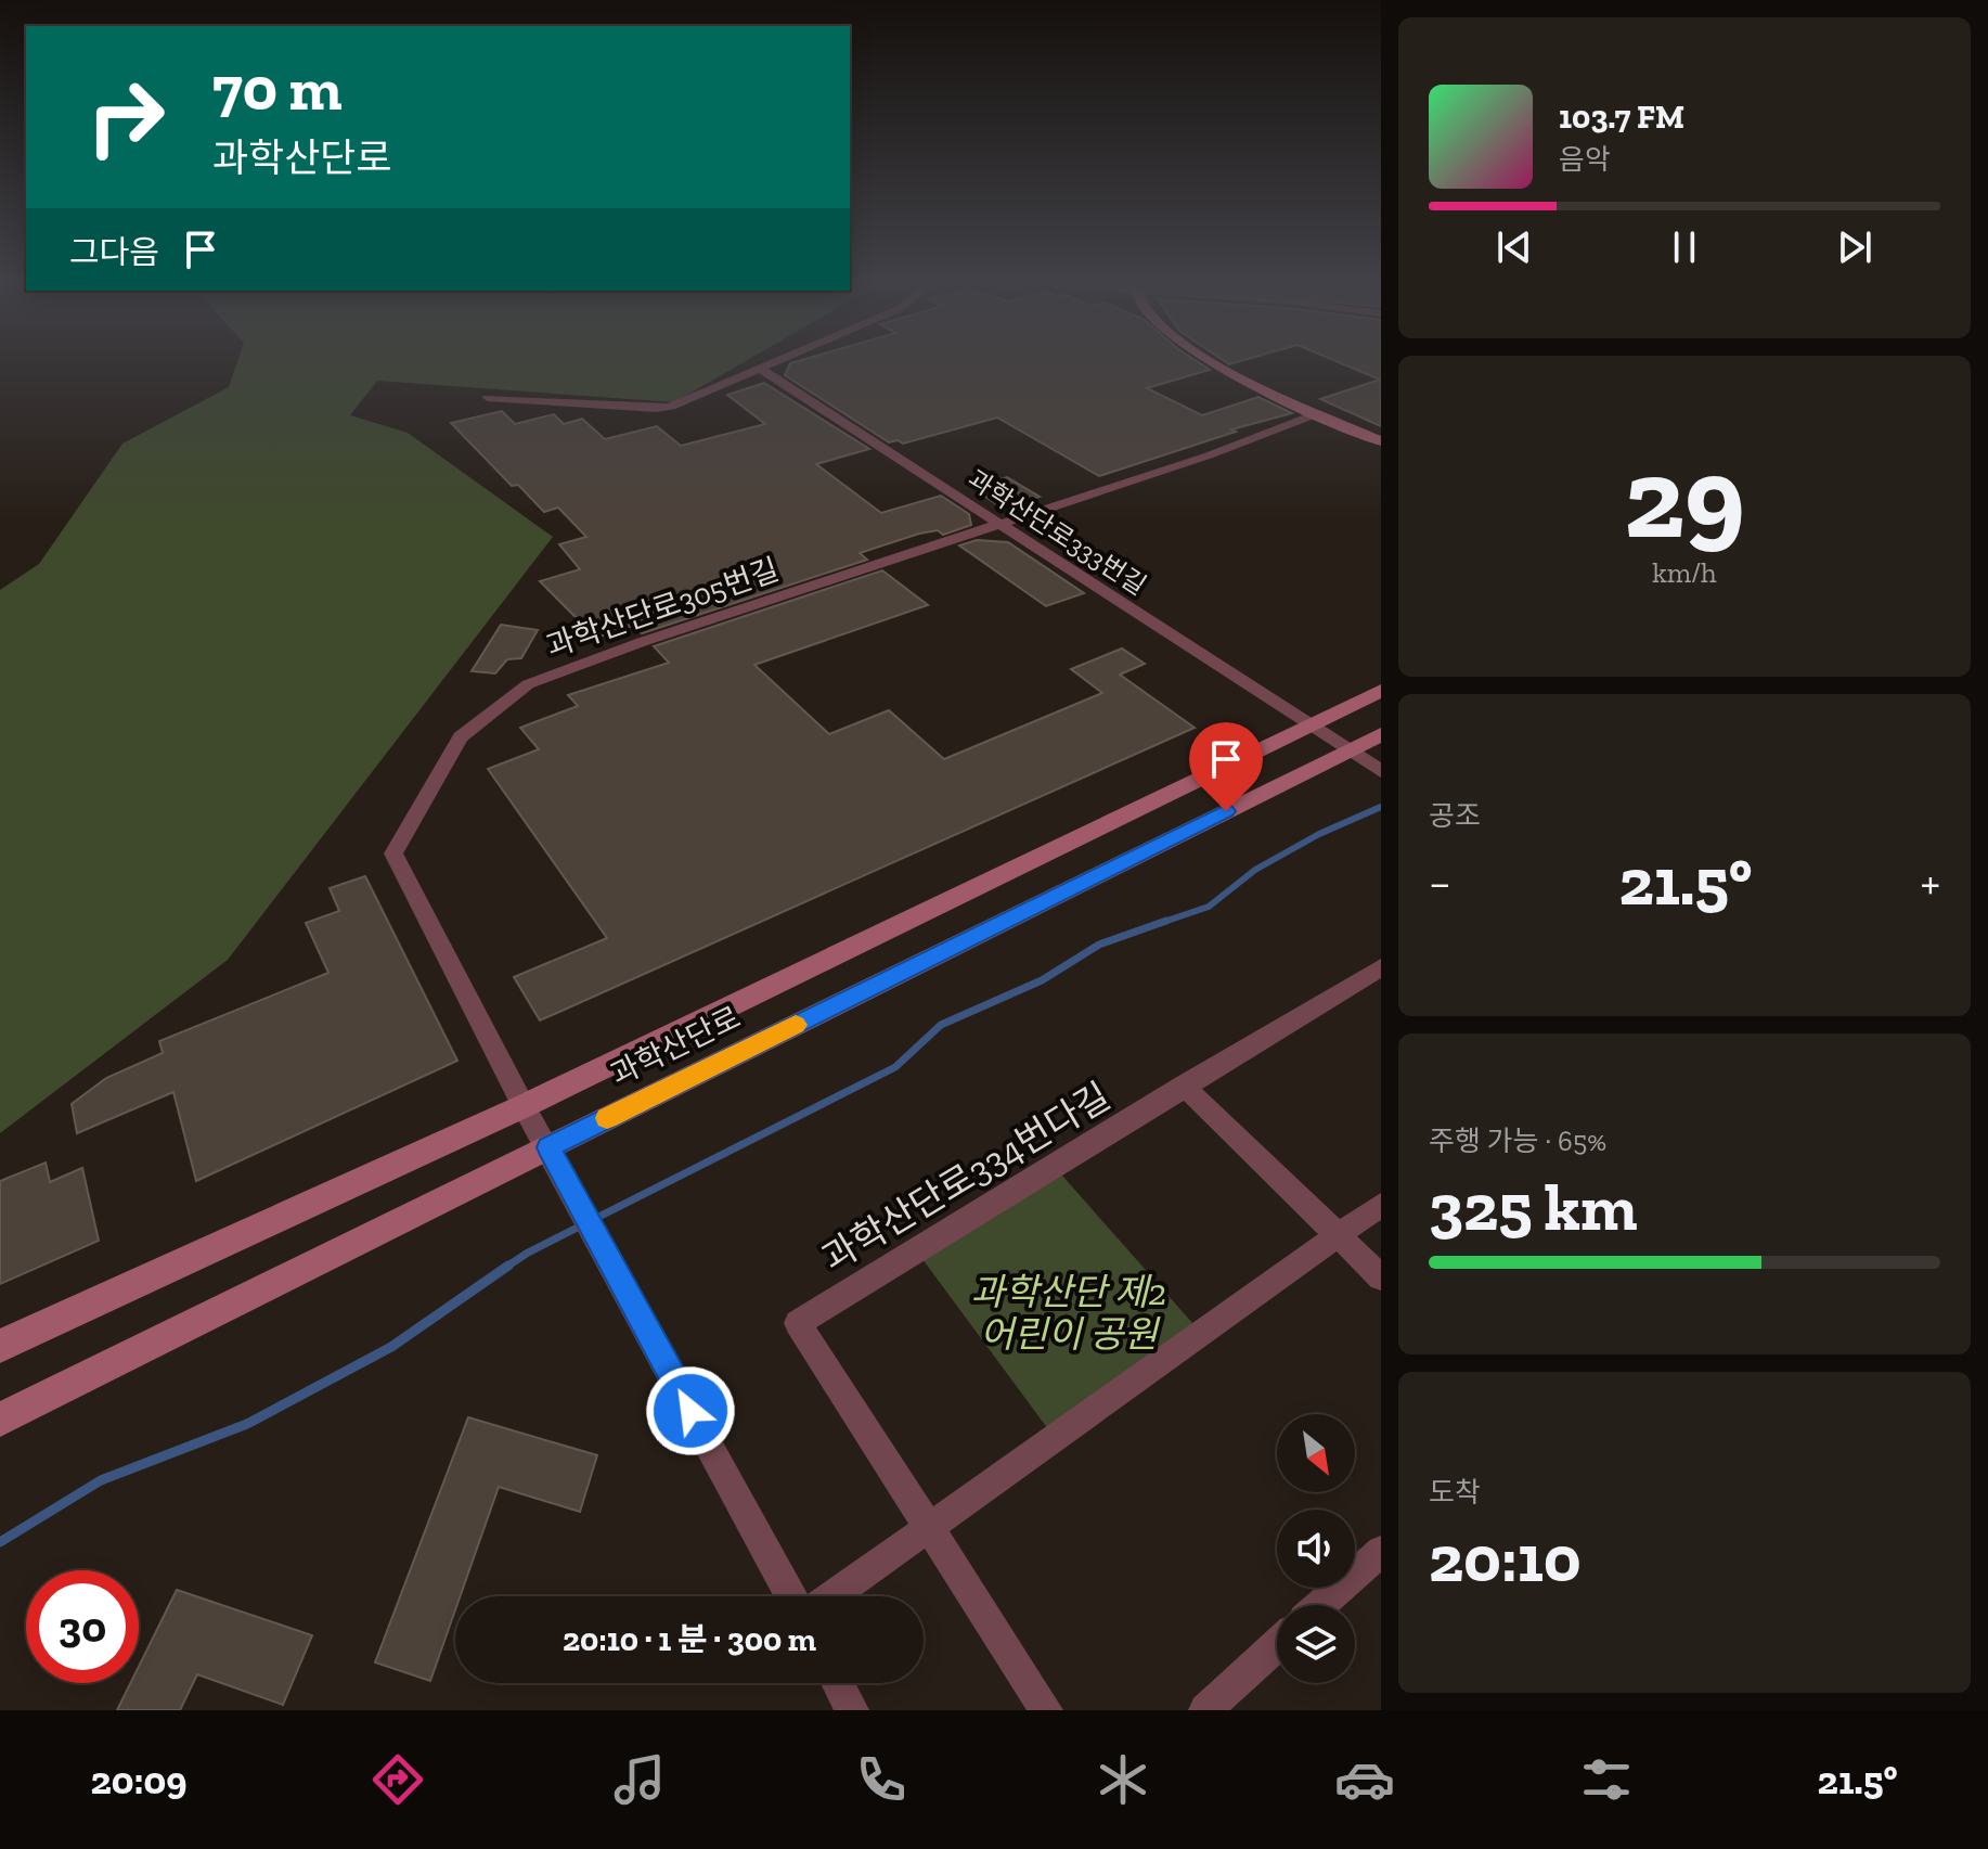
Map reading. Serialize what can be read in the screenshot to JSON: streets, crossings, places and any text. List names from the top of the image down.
{
  "streets": {
    "main road": ["과학산단로"],
    "street": ["과학산단로333번길", "과학산단로305번길", "과학산단로334번다길"]
  },
  "crossings": [
    ["과학산단로333번길", "과학산단로305번길"],
    ["과학산단로333번길", "과학산단로"],
    ["과학산단로305번길", "과학산단로"]
  ],
  "parks": ["과학산단 제2 어린이 공원"],
  "north": "bottom right",
  "page": {
    "turn": ["70 m", "과학산단로"],
    "song": ["103.7 FM", "음악"],
    "then": "그다음",
    "tile": [
      ["29", "km/h"],
      "공조",
      ["주행 가능 · 65%", "325 km"],
      ["도착", "20:10"]
    ],
    "heat": ["−", "21.5°", "+"],
    "limit": "30",
    "trip": "20:10 · 1 분 · 300 m",
    "tabs": ["20:09", "21.5°"]
  }
}
